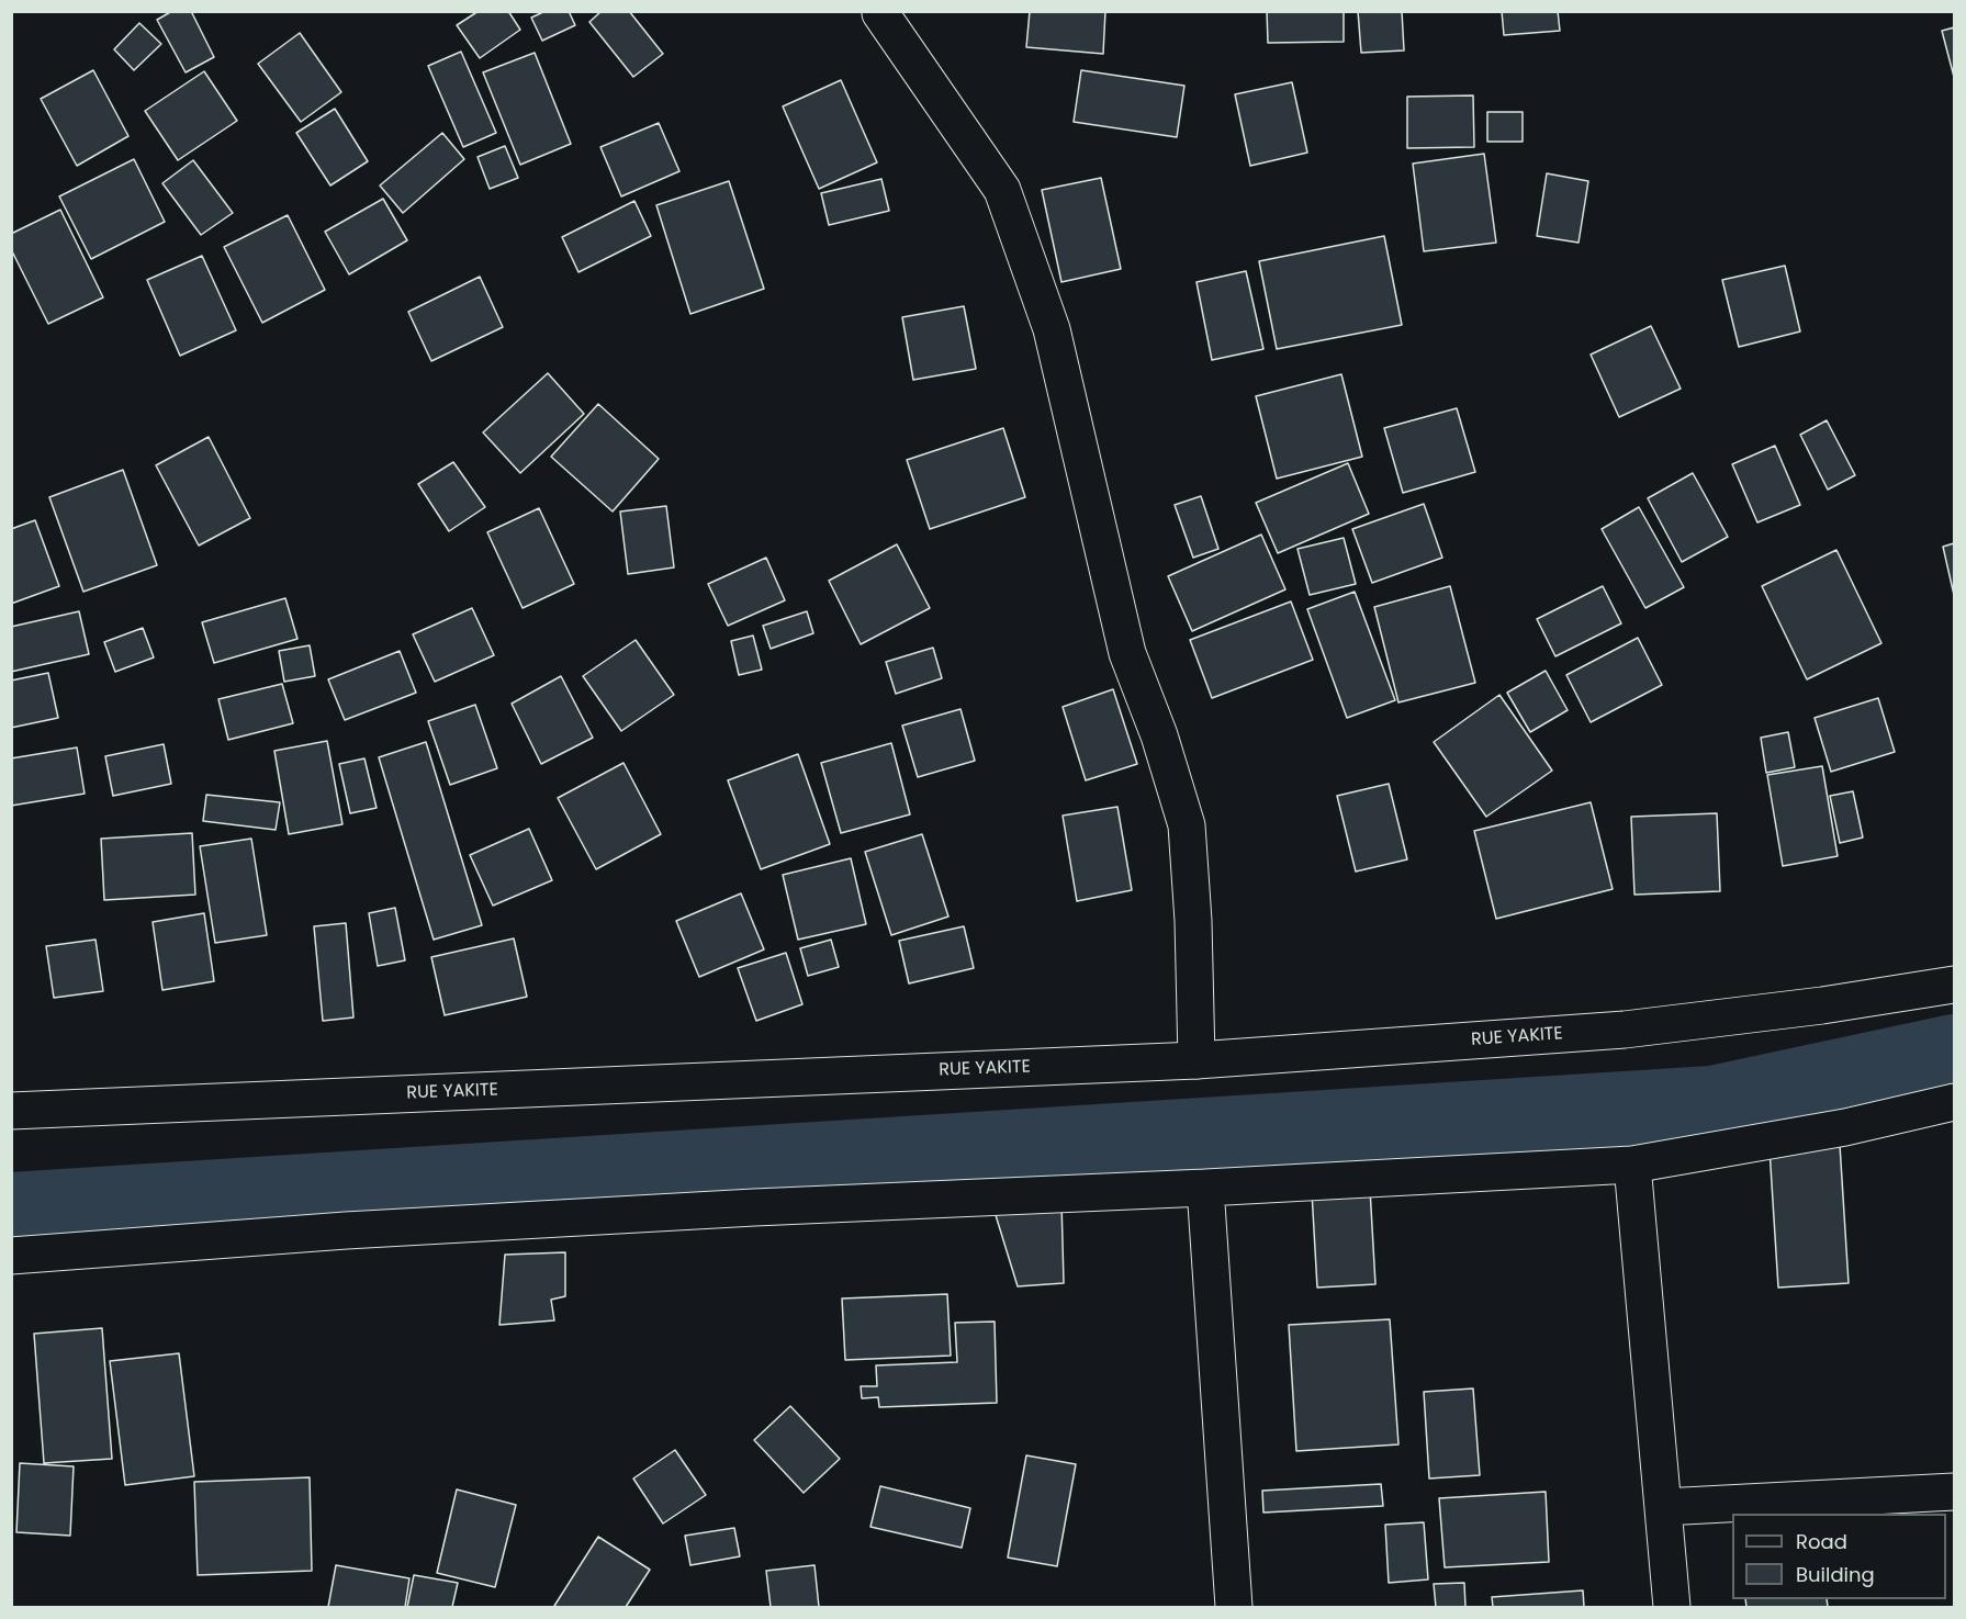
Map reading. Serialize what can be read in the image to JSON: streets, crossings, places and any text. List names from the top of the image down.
{
  "streets": {
    "street": ["RUE YAKITE"]
  },
  "legend": ["Road", "Building"]
}
